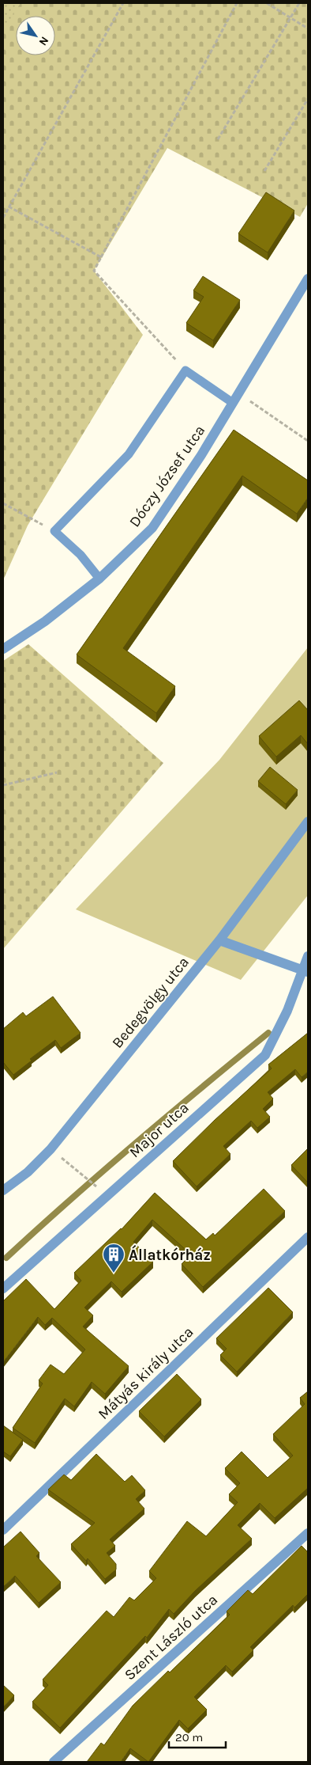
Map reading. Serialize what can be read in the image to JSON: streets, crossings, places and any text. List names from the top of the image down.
{
  "streets": {
    "street": [
      "Dóczy József utca",
      "Bedegvölgy utca",
      "Major utca",
      "Mátyás király utca",
      "Szent László utca"
    ]
  },
  "places": {
    "building": ["Állatkórház"]
  },
  "scale_bar": "20 m",
  "north": "bottom right"
}
